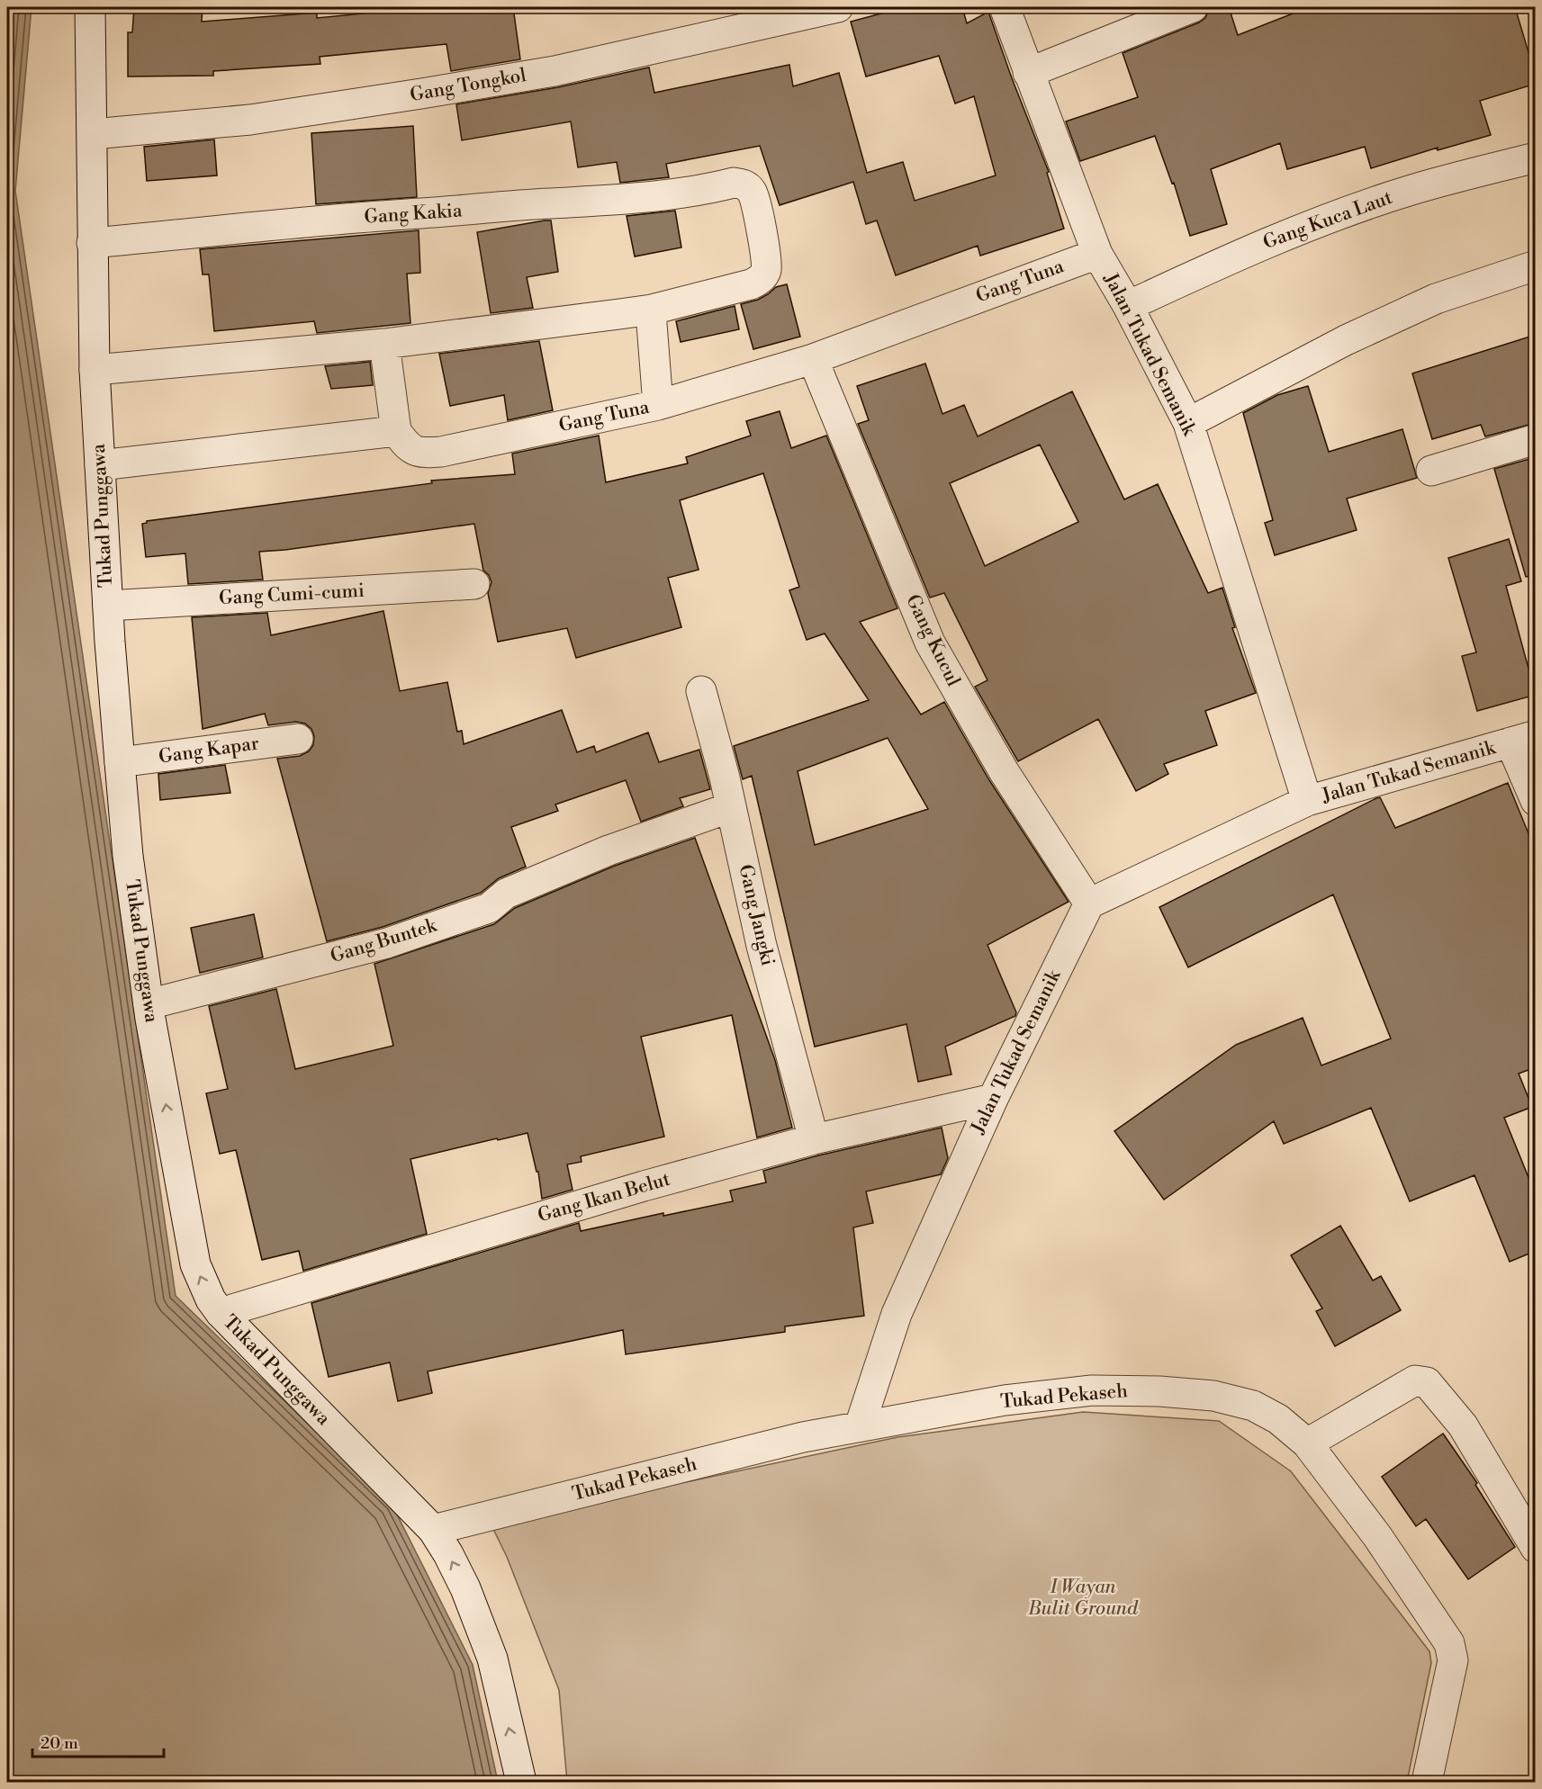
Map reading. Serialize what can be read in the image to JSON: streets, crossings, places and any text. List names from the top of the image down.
{
  "streets": {
    "street": [
      "Gang Tongkol",
      "Gang Kakia",
      "Gang Kuca Laut",
      "Gang Tuna",
      "Jalan Tukad Semanik",
      "Tukad Punggawa",
      "Gang Cumi-cumi",
      "Gang Kucul",
      "Gang Kapar",
      "Gang Jangki",
      "Gang Buntek",
      "Gang Ikan Belut",
      "Tukad Pekaseh"
    ]
  },
  "crossings": [
    ["Gang Tongkol", "Tukad Punggawa"],
    ["Gang Kakia", "Tukad Punggawa"],
    ["Gang Kuca Laut", "Jalan Tukad Semanik"],
    ["Gang Tuna", "Jalan Tukad Semanik"],
    ["Gang Tuna", "Gang Kucul"],
    ["Jalan Tukad Semanik", "Gang Kucul"],
    ["Jalan Tukad Semanik", "Gang Ikan Belut"],
    ["Jalan Tukad Semanik", "Tukad Pekaseh"],
    ["Tukad Punggawa", "Gang Cumi-cumi"],
    ["Tukad Punggawa", "Gang Kapar"],
    ["Tukad Punggawa", "Gang Buntek"],
    ["Tukad Punggawa", "Gang Ikan Belut"],
    ["Tukad Punggawa", "Tukad Pekaseh"],
    ["Gang Jangki", "Gang Buntek"],
    ["Gang Jangki", "Gang Ikan Belut"]
  ],
  "parks": ["I Wayan Bulit Ground"],
  "scale_bar": "20 m"
}
